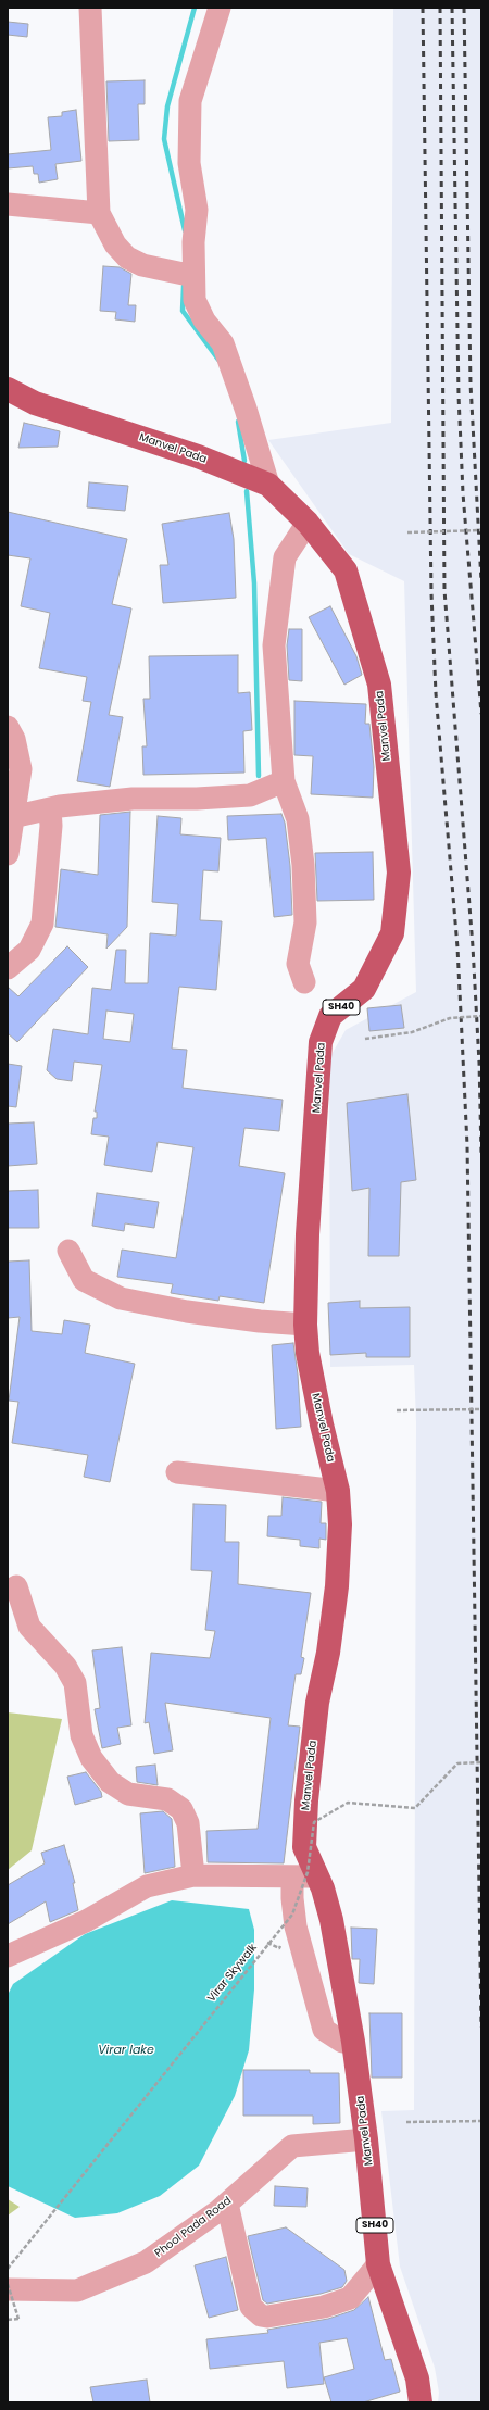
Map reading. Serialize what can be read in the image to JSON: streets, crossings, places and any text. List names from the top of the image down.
{
  "streets": {
    "main road": ["Manvel Pada", "SH40"],
    "street": ["Phool Pada Road"],
    "path": ["Virar Skywalk"]
  },
  "crossings": [
    ["Manvel Pada", "Phool Pada Road"]
  ],
  "water": ["Virar lake"]
}
